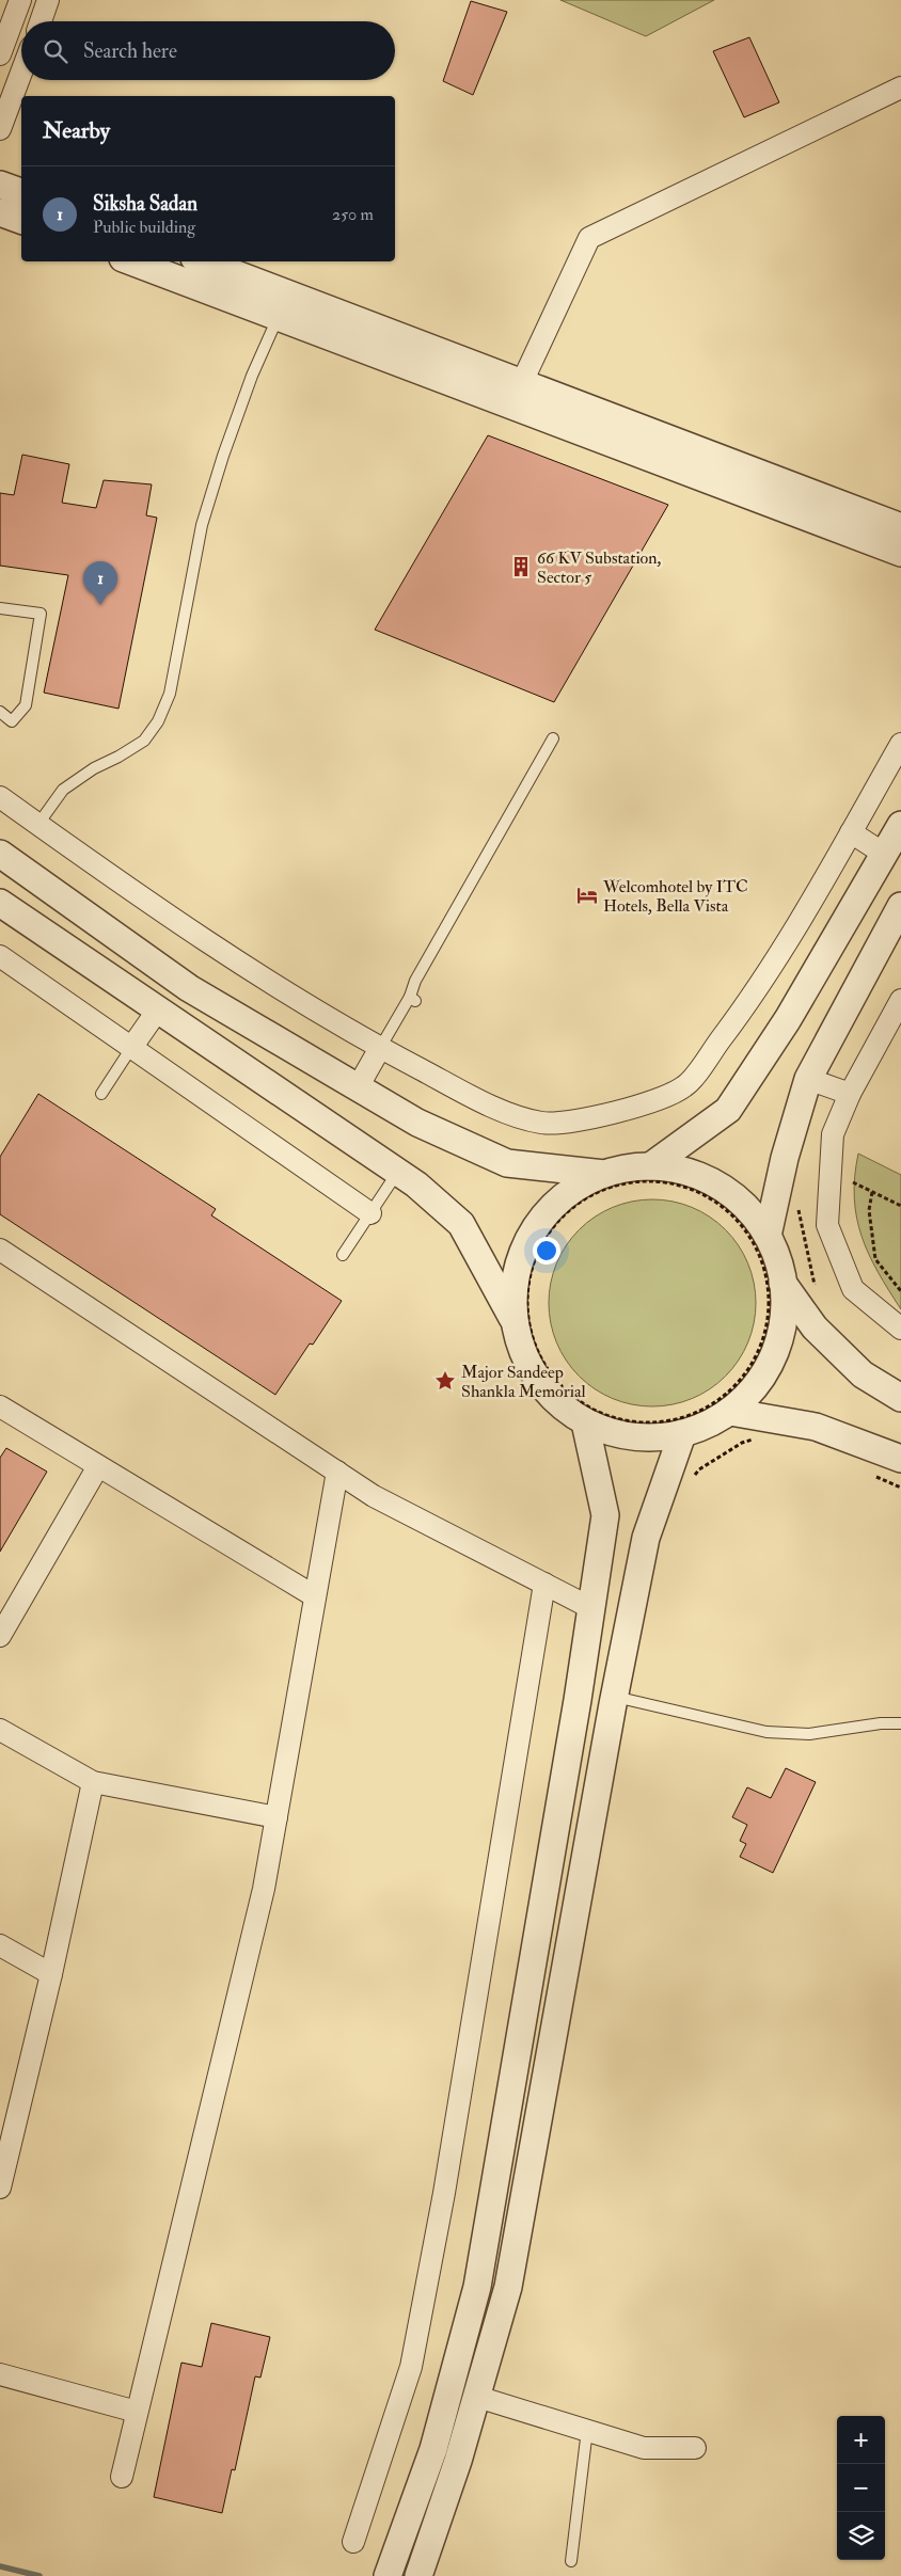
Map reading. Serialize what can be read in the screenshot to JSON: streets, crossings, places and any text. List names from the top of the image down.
{
  "places": {
    "building": ["66 KV Substation, Sector 5"],
    "hotel": ["Welcomhotel by ITC Hotels, Bella Vista"],
    "place": ["Major Sandeep Shankla Memorial"]
  },
  "page": {
    "search": "Search here",
    "heading": "Nearby",
    "list": [
      {
        "mark": "1",
        "name": "Siksha Sadan",
        "note": "Public building",
        "value": "250 m"
      }
    ],
    "pins": "1",
    "map_buttons": ["+", "−"]
  }
}
